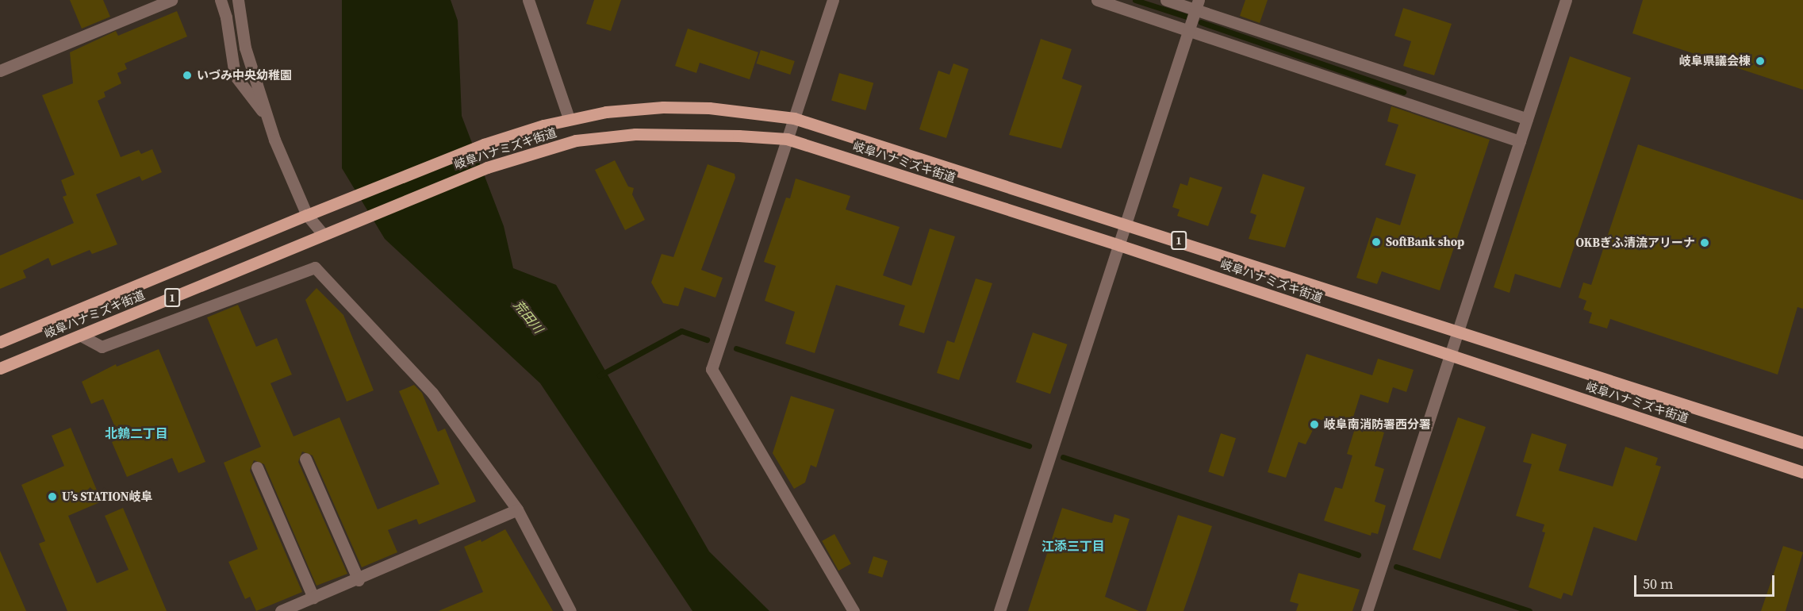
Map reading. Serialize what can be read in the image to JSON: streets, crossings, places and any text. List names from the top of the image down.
{
  "streets": {
    "main road": ["岐阜ハナミズキ街道", "1"]
  },
  "districts": ["北鶉二丁目", "江添三丁目"],
  "water": ["荒田川"],
  "places": [
    "岐阜県議会棟",
    "いづみ中央幼稚園",
    "SoftBank shop",
    "OKBぎふ清流アリーナ",
    "岐阜南消防署西分署",
    "U’s STATION岐阜"
  ],
  "scale_bar": "50 m"
}
